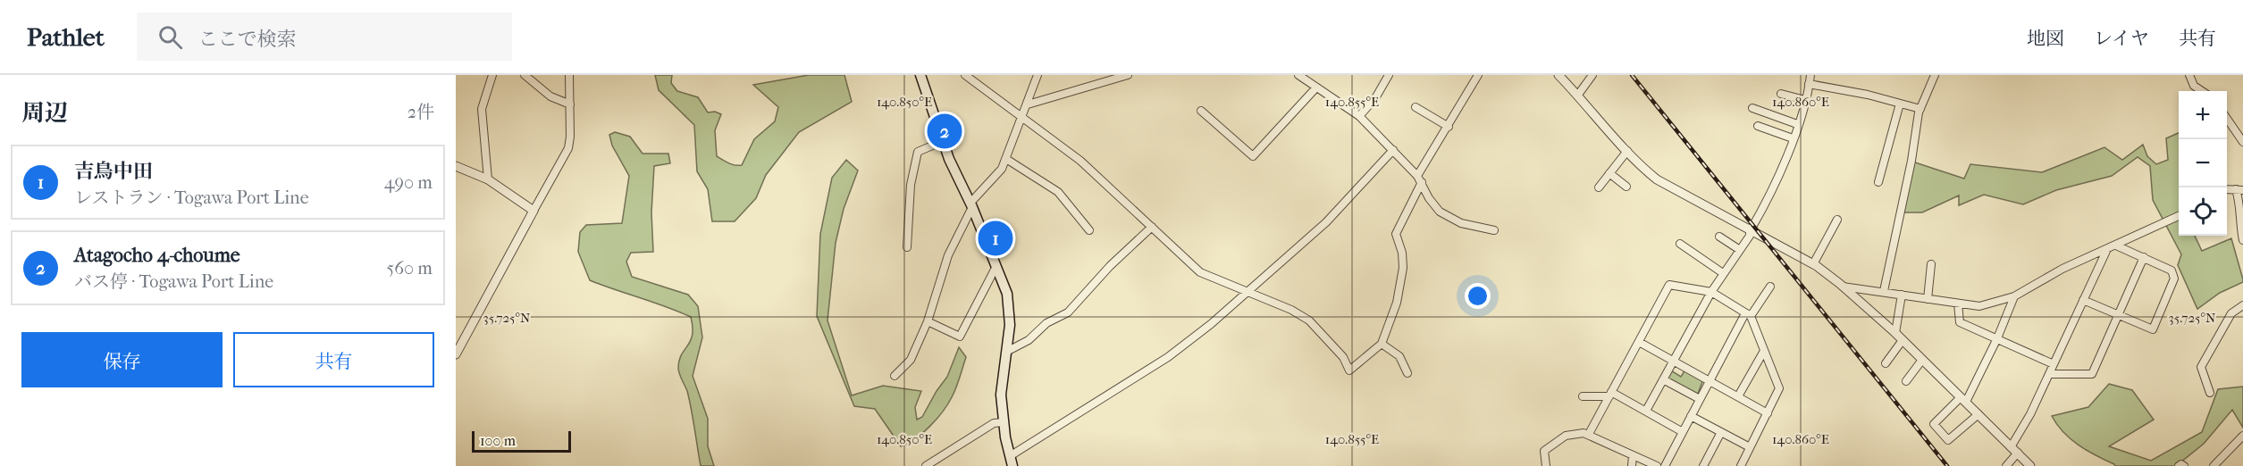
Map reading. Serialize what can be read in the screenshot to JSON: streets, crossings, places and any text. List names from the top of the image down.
{
  "scale_bar": "100 m",
  "page": {
    "header": "Pathlet",
    "search": "ここで検索",
    "nav": ["地図", "レイヤ", "共有"],
    "heading": ["周辺", "2件"],
    "map_buttons": ["+", "−"],
    "pins": ["2", "1"],
    "list": [
      {
        "mark": "1",
        "name": "吉鳥中田",
        "note": "レストラン · Togawa Port Line",
        "value": "490 m"
      },
      {
        "mark": "2",
        "name": "Atagocho 4-choume",
        "note": "バス停 · Togawa Port Line",
        "value": "560 m"
      }
    ],
    "buttons": ["保存", "共有"],
    "scale": "100 m"
  },
  "coordinates": [
    "140.850°E",
    "140.855°E",
    "140.860°E",
    "35.725°N"
  ]
}
